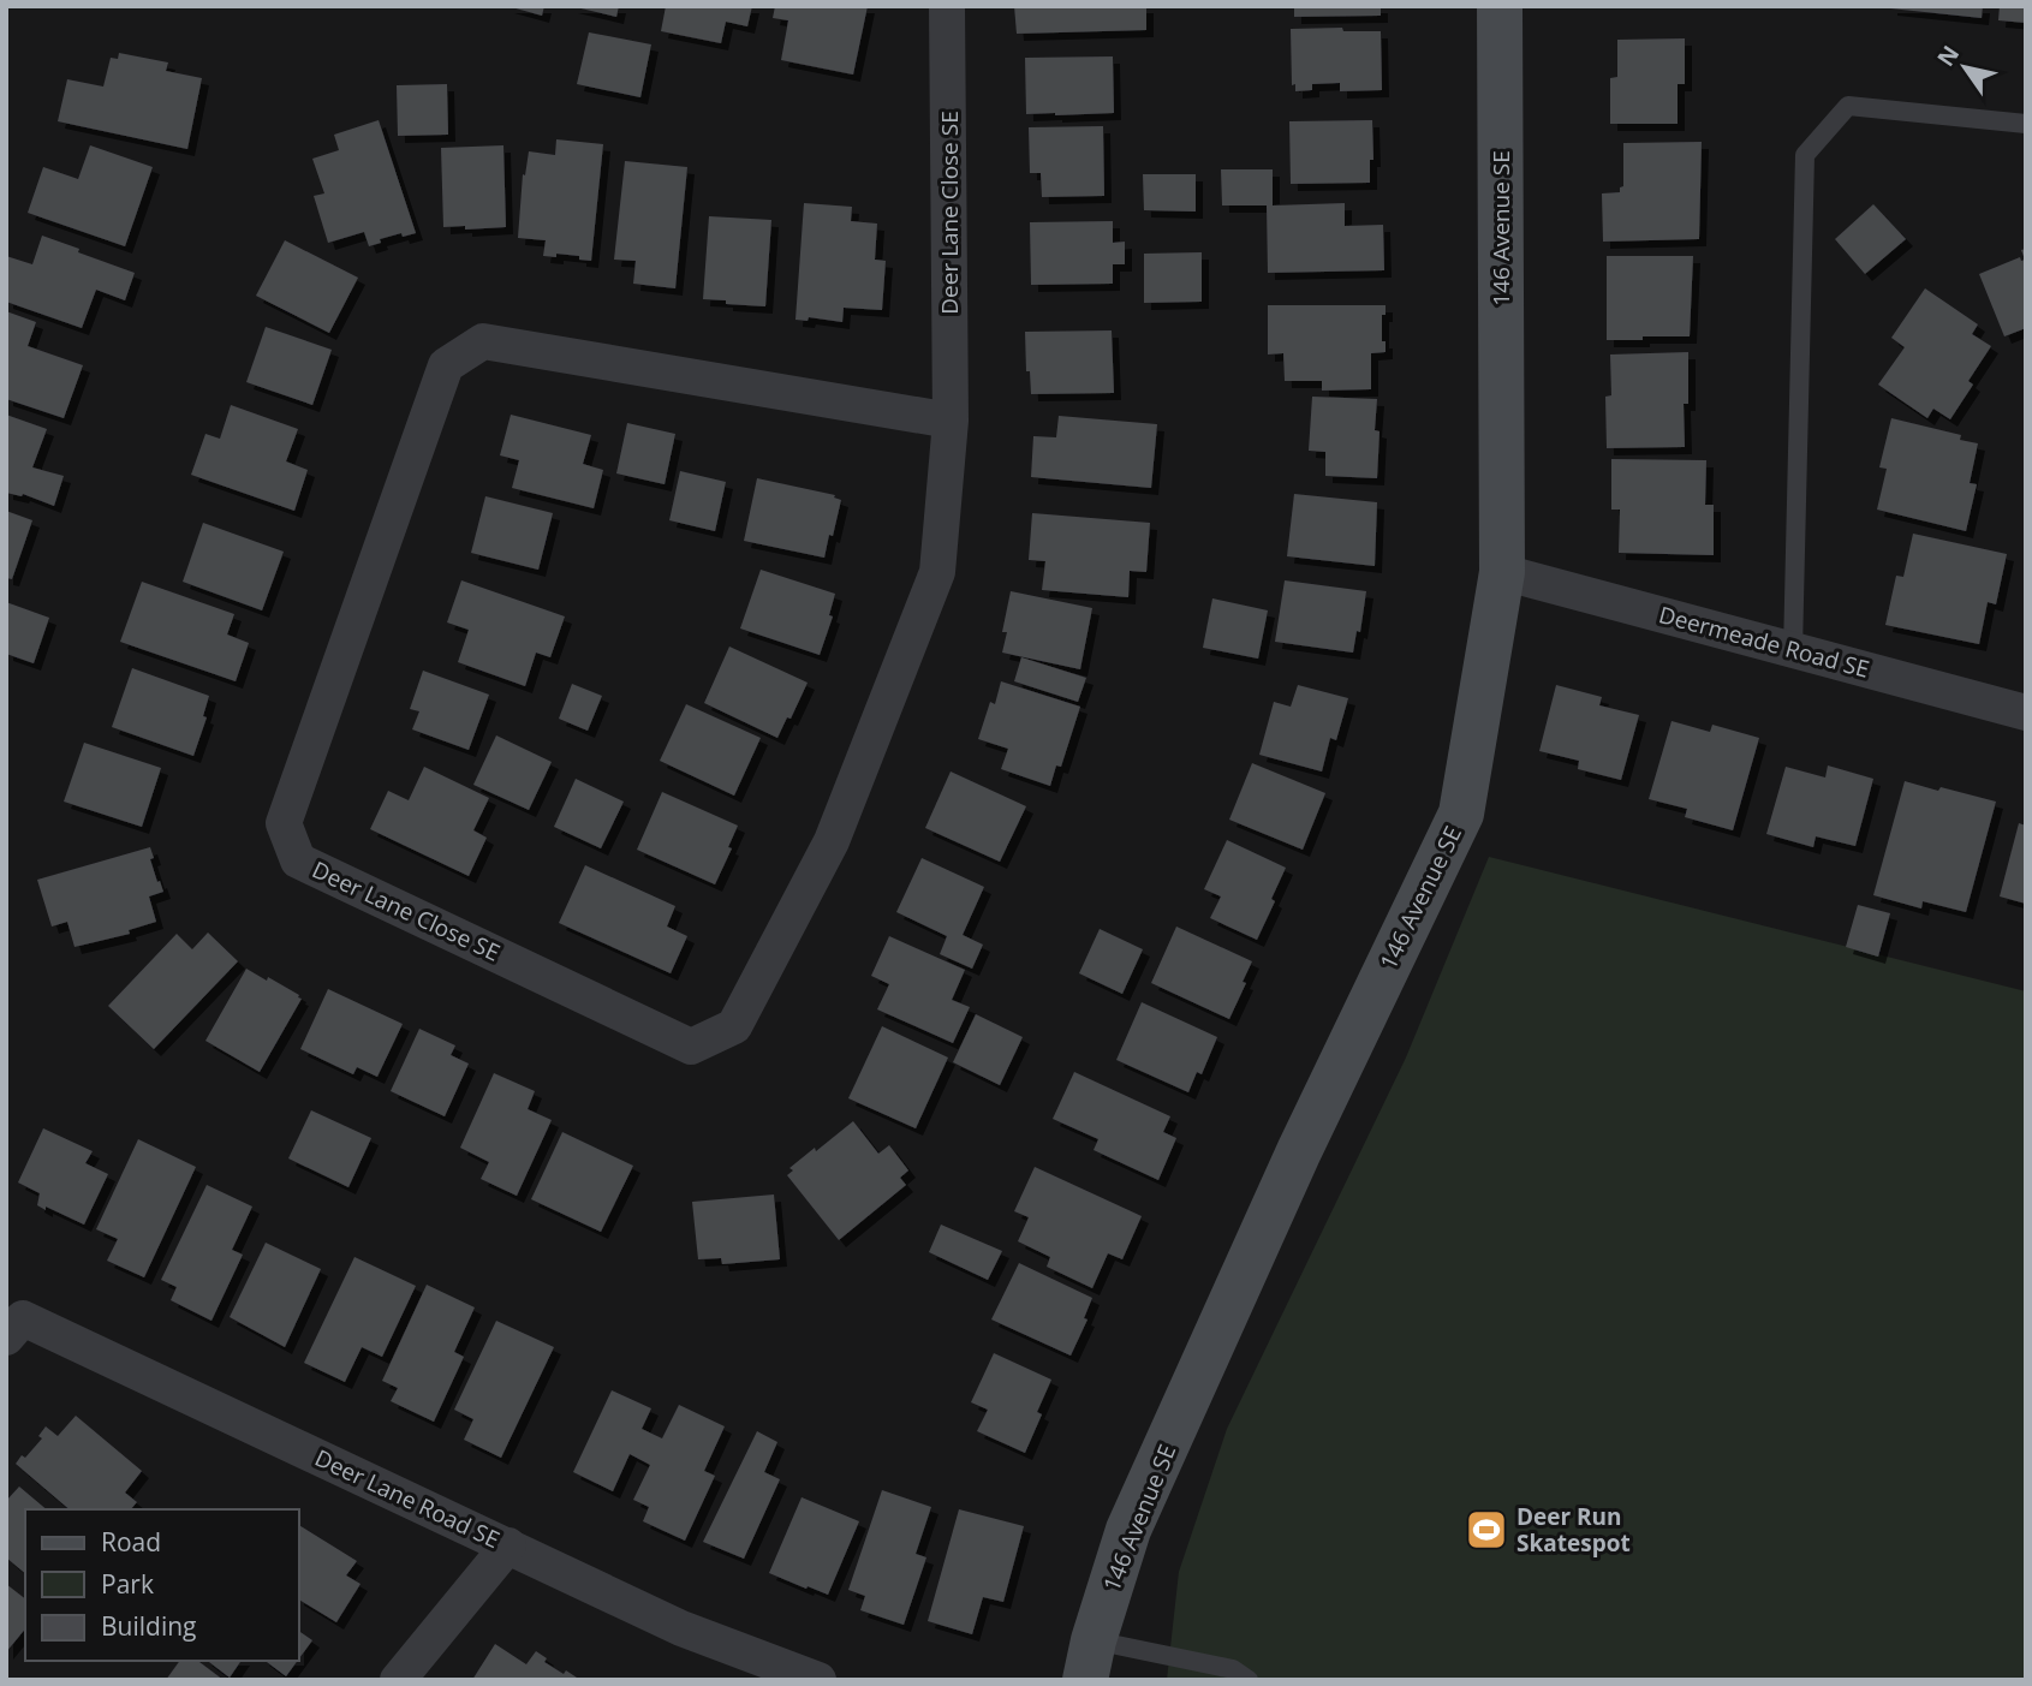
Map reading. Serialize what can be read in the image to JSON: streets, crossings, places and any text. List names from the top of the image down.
{
  "streets": {
    "street": [
      "Deer Lane Close SE",
      "146 Avenue SE",
      "Deermeade Road SE",
      "Deer Lane Road SE"
    ]
  },
  "crossings": [
    ["146 Avenue SE", "Deermeade Road SE"]
  ],
  "places": {
    "sports": ["Deer Run Skatespot"]
  },
  "legend": ["Road", "Park", "Building"],
  "north": "top left"
}
